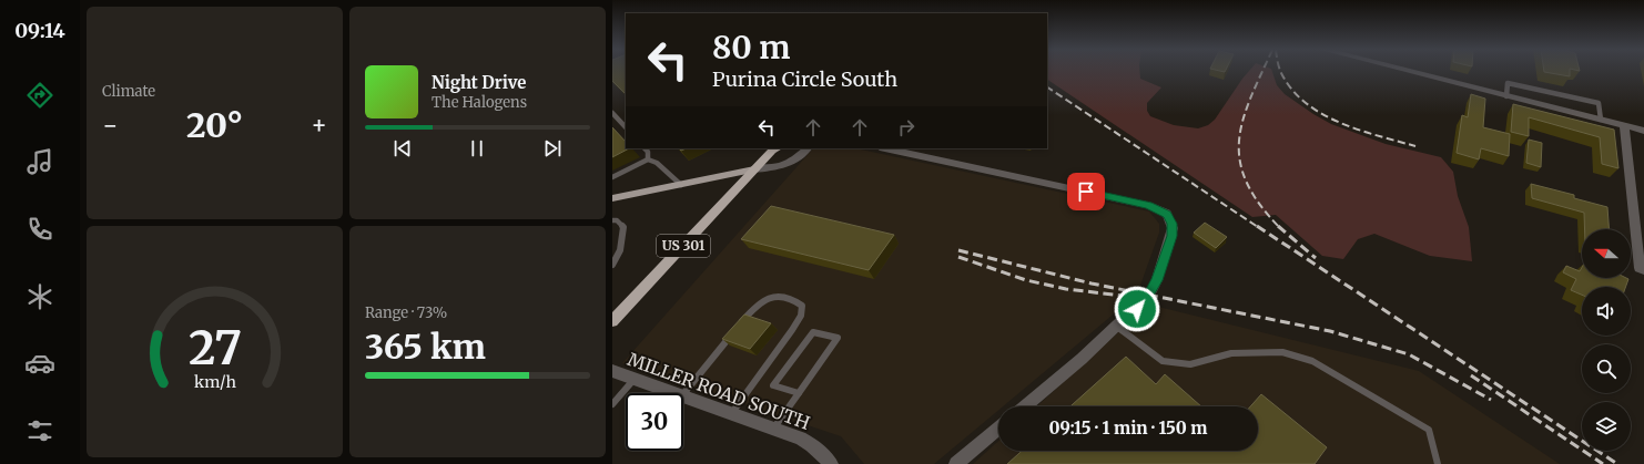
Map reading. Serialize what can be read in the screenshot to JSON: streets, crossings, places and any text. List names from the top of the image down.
{
  "streets": {
    "highway": ["US 301"],
    "street": ["MILLER ROAD SOUTH"]
  },
  "north": "left",
  "page": {
    "tabs": "09:14",
    "tile": [
      "Climate",
      ["Range · 73%", "365 km"]
    ],
    "turn": ["80 m", "Purina Circle South"],
    "song": ["Night Drive", "The Halogens"],
    "heat": ["−", "20°", "+"],
    "limit": "30",
    "trip": "09:15 · 1 min · 150 m",
    "gauge": ["27", "km/h"]
  }
}
